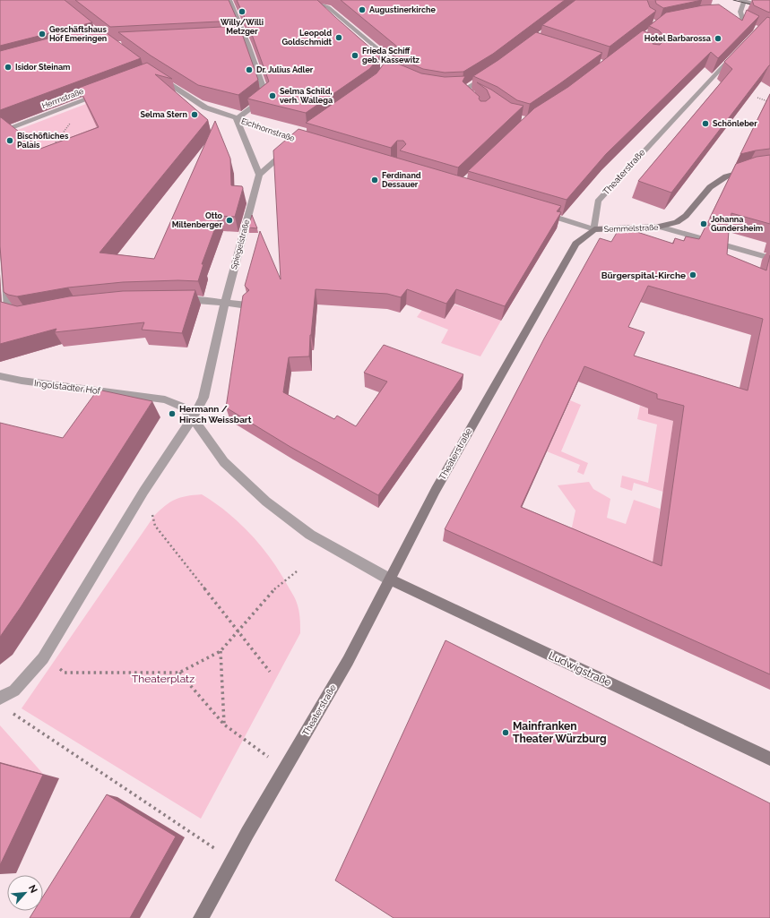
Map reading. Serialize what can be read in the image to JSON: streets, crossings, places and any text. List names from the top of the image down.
{
  "streets": {
    "street": [
      "Herrnstraße",
      "Eichhornstraße",
      "Theaterstraße",
      "Semmelstraße",
      "Spiegelstraße",
      "Ingolstadter Hof",
      "Ludwigstraße"
    ]
  },
  "crossings": [
    ["Eichhornstraße", "Spiegelstraße"],
    ["Theaterstraße", "Semmelstraße"],
    ["Theaterstraße", "Ludwigstraße"],
    ["Spiegelstraße", "Ingolstadter Hof"]
  ],
  "parks": ["Theaterplatz"],
  "places": [
    "Augustinerkirche",
    "Willy/Willi Metzger",
    "Geschäftshaus Hof Emeringen",
    "Leopold Goldschmidt",
    "Hotel Barbarossa",
    "Frieda Schiff geb. Kassewitz",
    "Isidor Steinam",
    "Dr. Julius Adler",
    "Selma Schild, verh. Wallega",
    "Selma Stern",
    "Schönleber",
    "Bischöfliches Palais",
    "Ferdinand Dessauer",
    "Otto Miltenberger",
    "Johanna Gundersheim",
    "Bürgerspital-Kirche",
    "Hermann / Hirsch Weissbart",
    "Mainfranken Theater Würzburg"
  ],
  "north": "top right"
}
